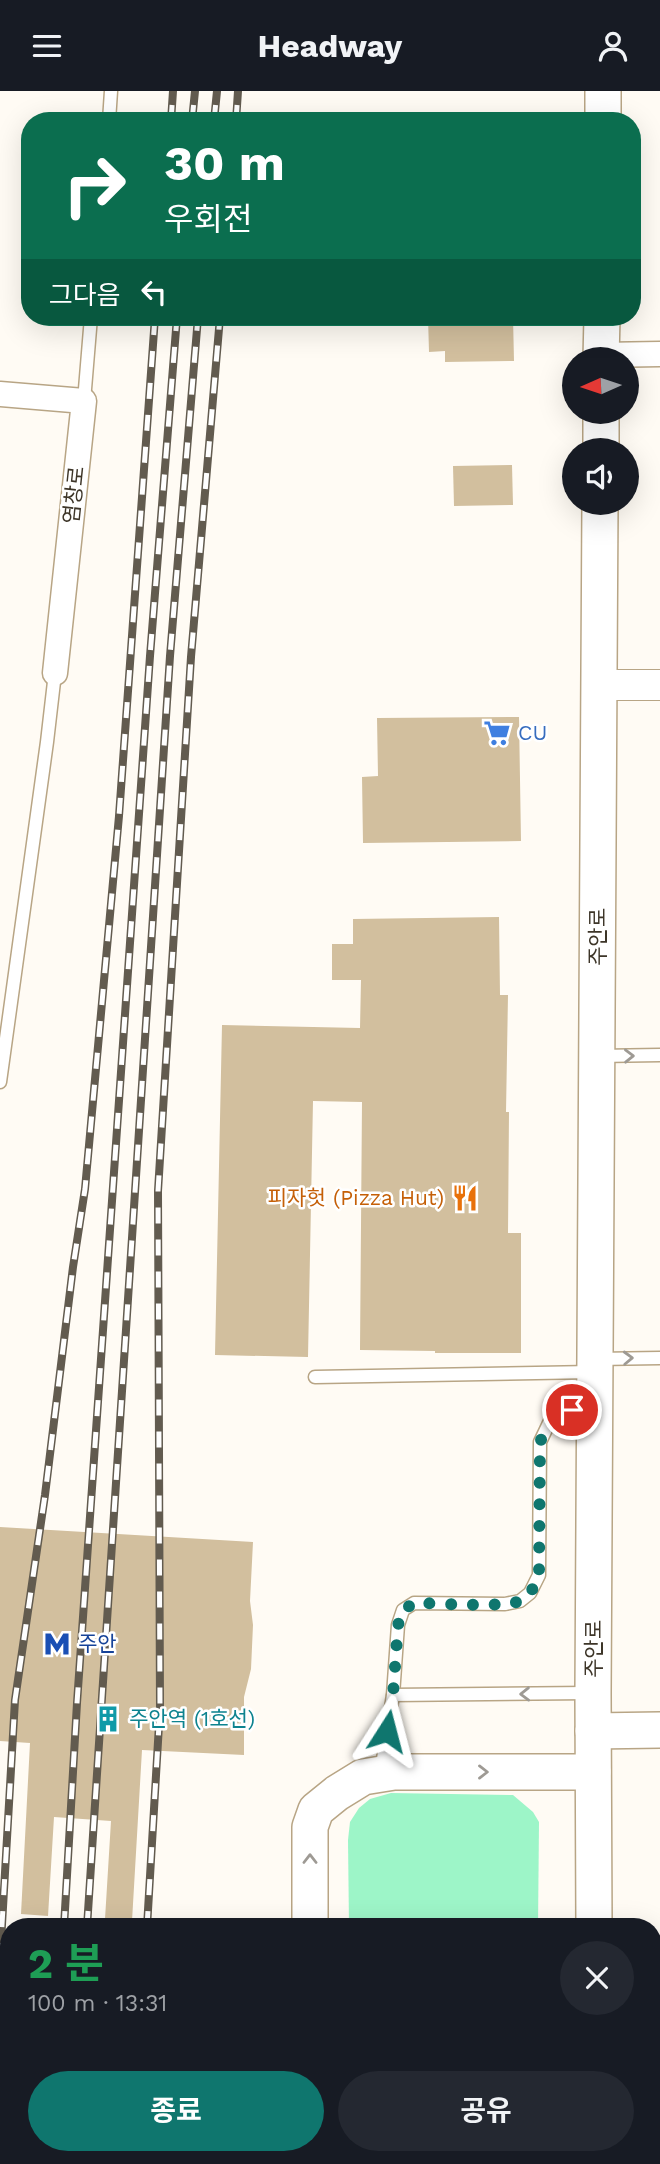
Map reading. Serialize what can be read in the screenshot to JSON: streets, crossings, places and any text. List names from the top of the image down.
{
  "streets": {
    "main road": ["주안로"],
    "street": ["염창로"]
  },
  "places": {
    "supermarket": ["CU"],
    "restaurant": ["피자헛 (Pizza Hut)"],
    "metro station": ["주안"],
    "building": ["주안역 (1호선)"]
  },
  "north": "left",
  "page": {
    "header": "Headway",
    "turn": ["30 m", "우회전"],
    "then": "그다음",
    "heading": ["2 분", "100 m · 13:31"],
    "buttons": ["종료", "공유"]
  }
}
